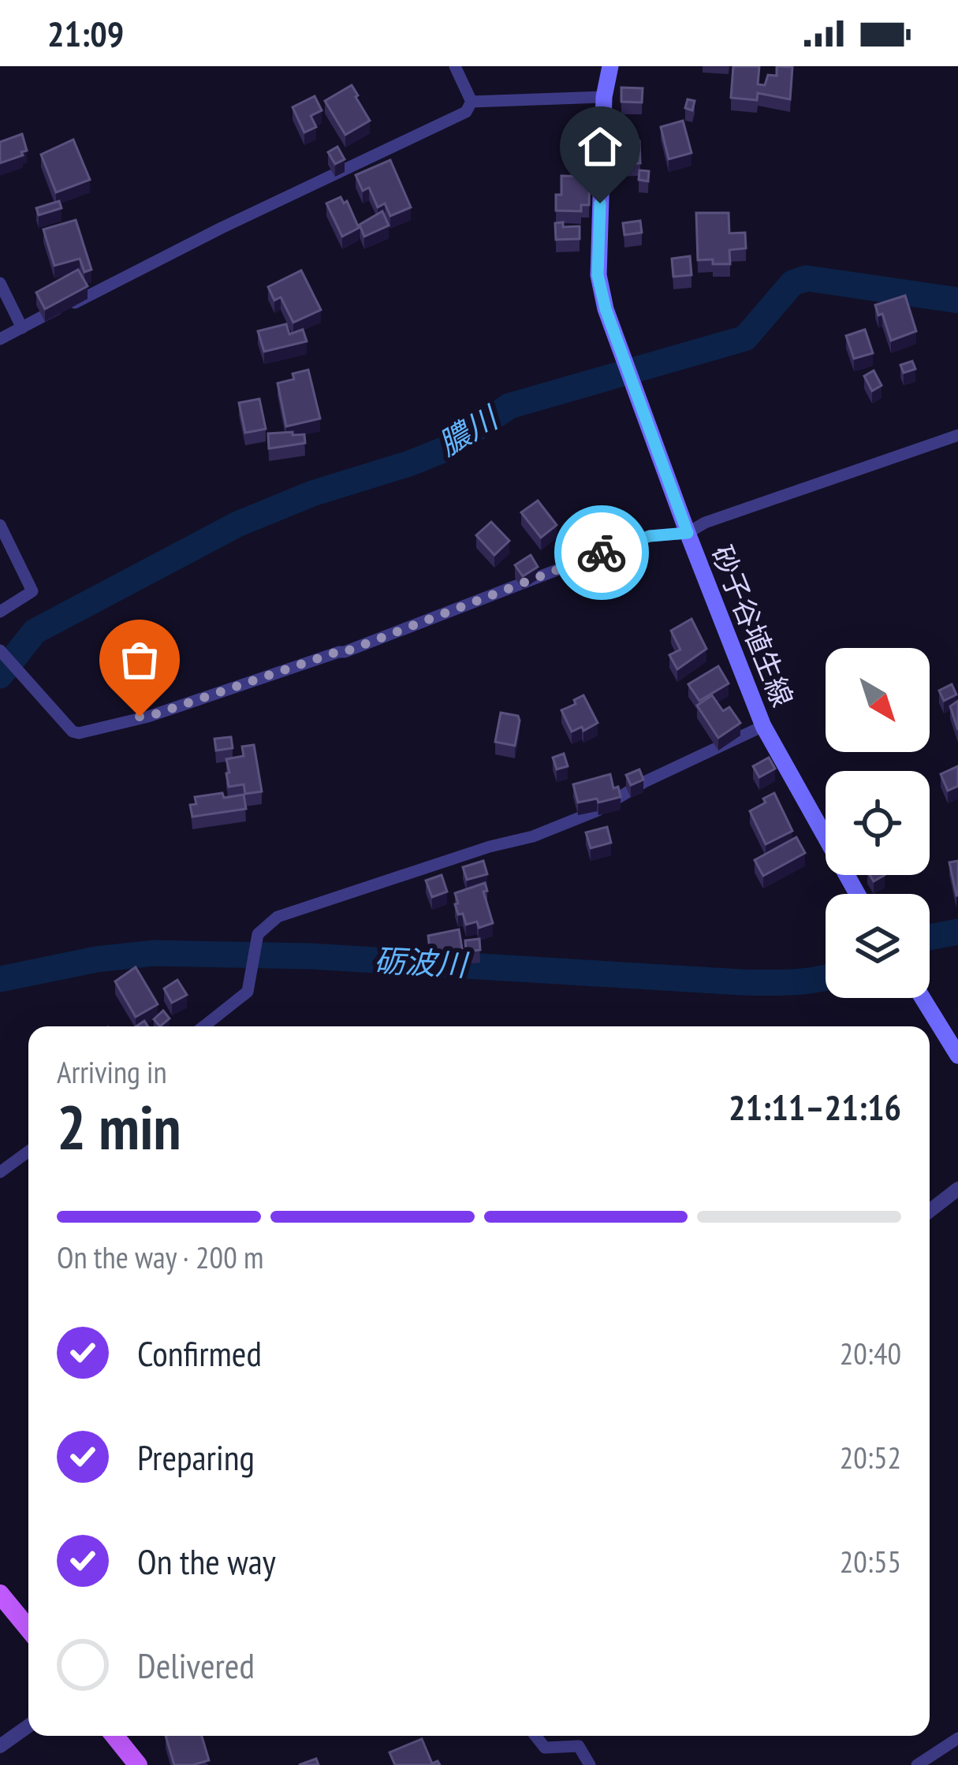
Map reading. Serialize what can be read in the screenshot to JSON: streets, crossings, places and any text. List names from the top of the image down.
{
  "streets": {
    "main road": ["砂子谷埴生線"]
  },
  "water": ["膿川", "砺波川"],
  "north": "bottom right",
  "page": {
    "status": "21:09",
    "heading": ["2 min", "Arriving in", "21:11–21:16"],
    "bar": "On the way · 200 m",
    "list": [
      ["Confirmed", "20:40"],
      ["Preparing", "20:52"],
      ["On the way", "20:55"],
      "Delivered"
    ]
  }
}
